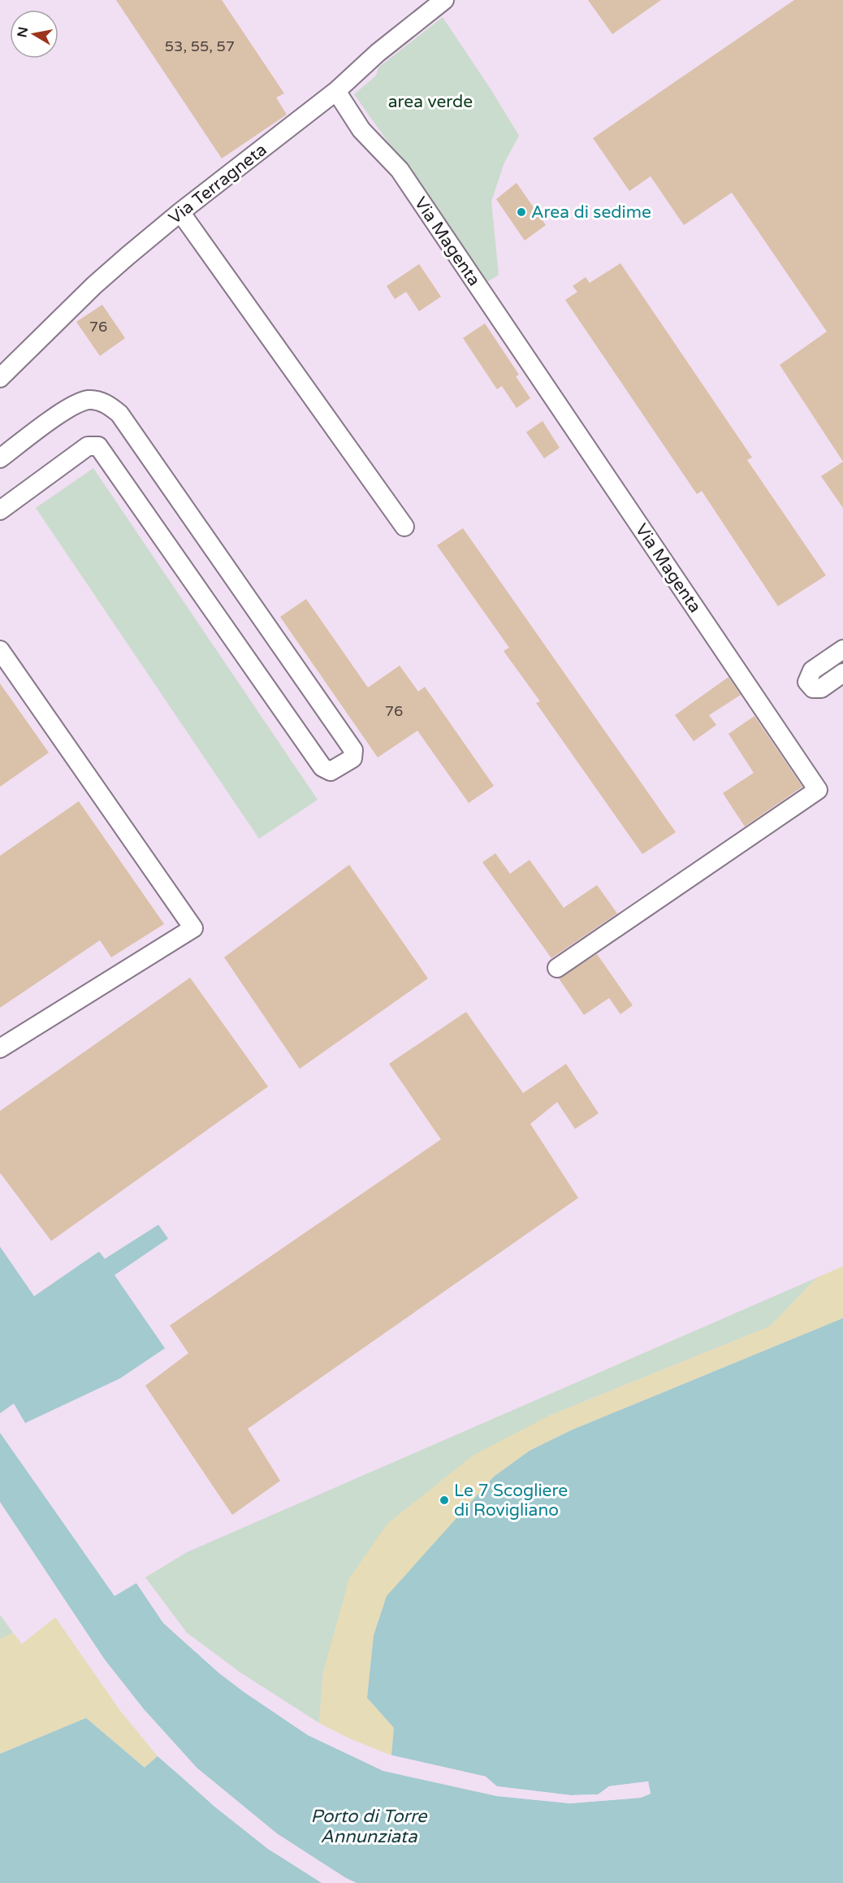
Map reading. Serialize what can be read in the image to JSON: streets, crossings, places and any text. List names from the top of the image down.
{
  "streets": {
    "street": ["Via Terragneta", "Via Magenta"]
  },
  "crossings": [
    ["Via Terragneta", "Via Magenta"]
  ],
  "water": ["Porto di Torre Annunziata"],
  "parks": ["area verde"],
  "places": ["Area di sedime", "Le 7 Scogliere di Rovigliano"],
  "house_numbers": ["53, 55, 57", "76", "76"],
  "north": "left"
}
